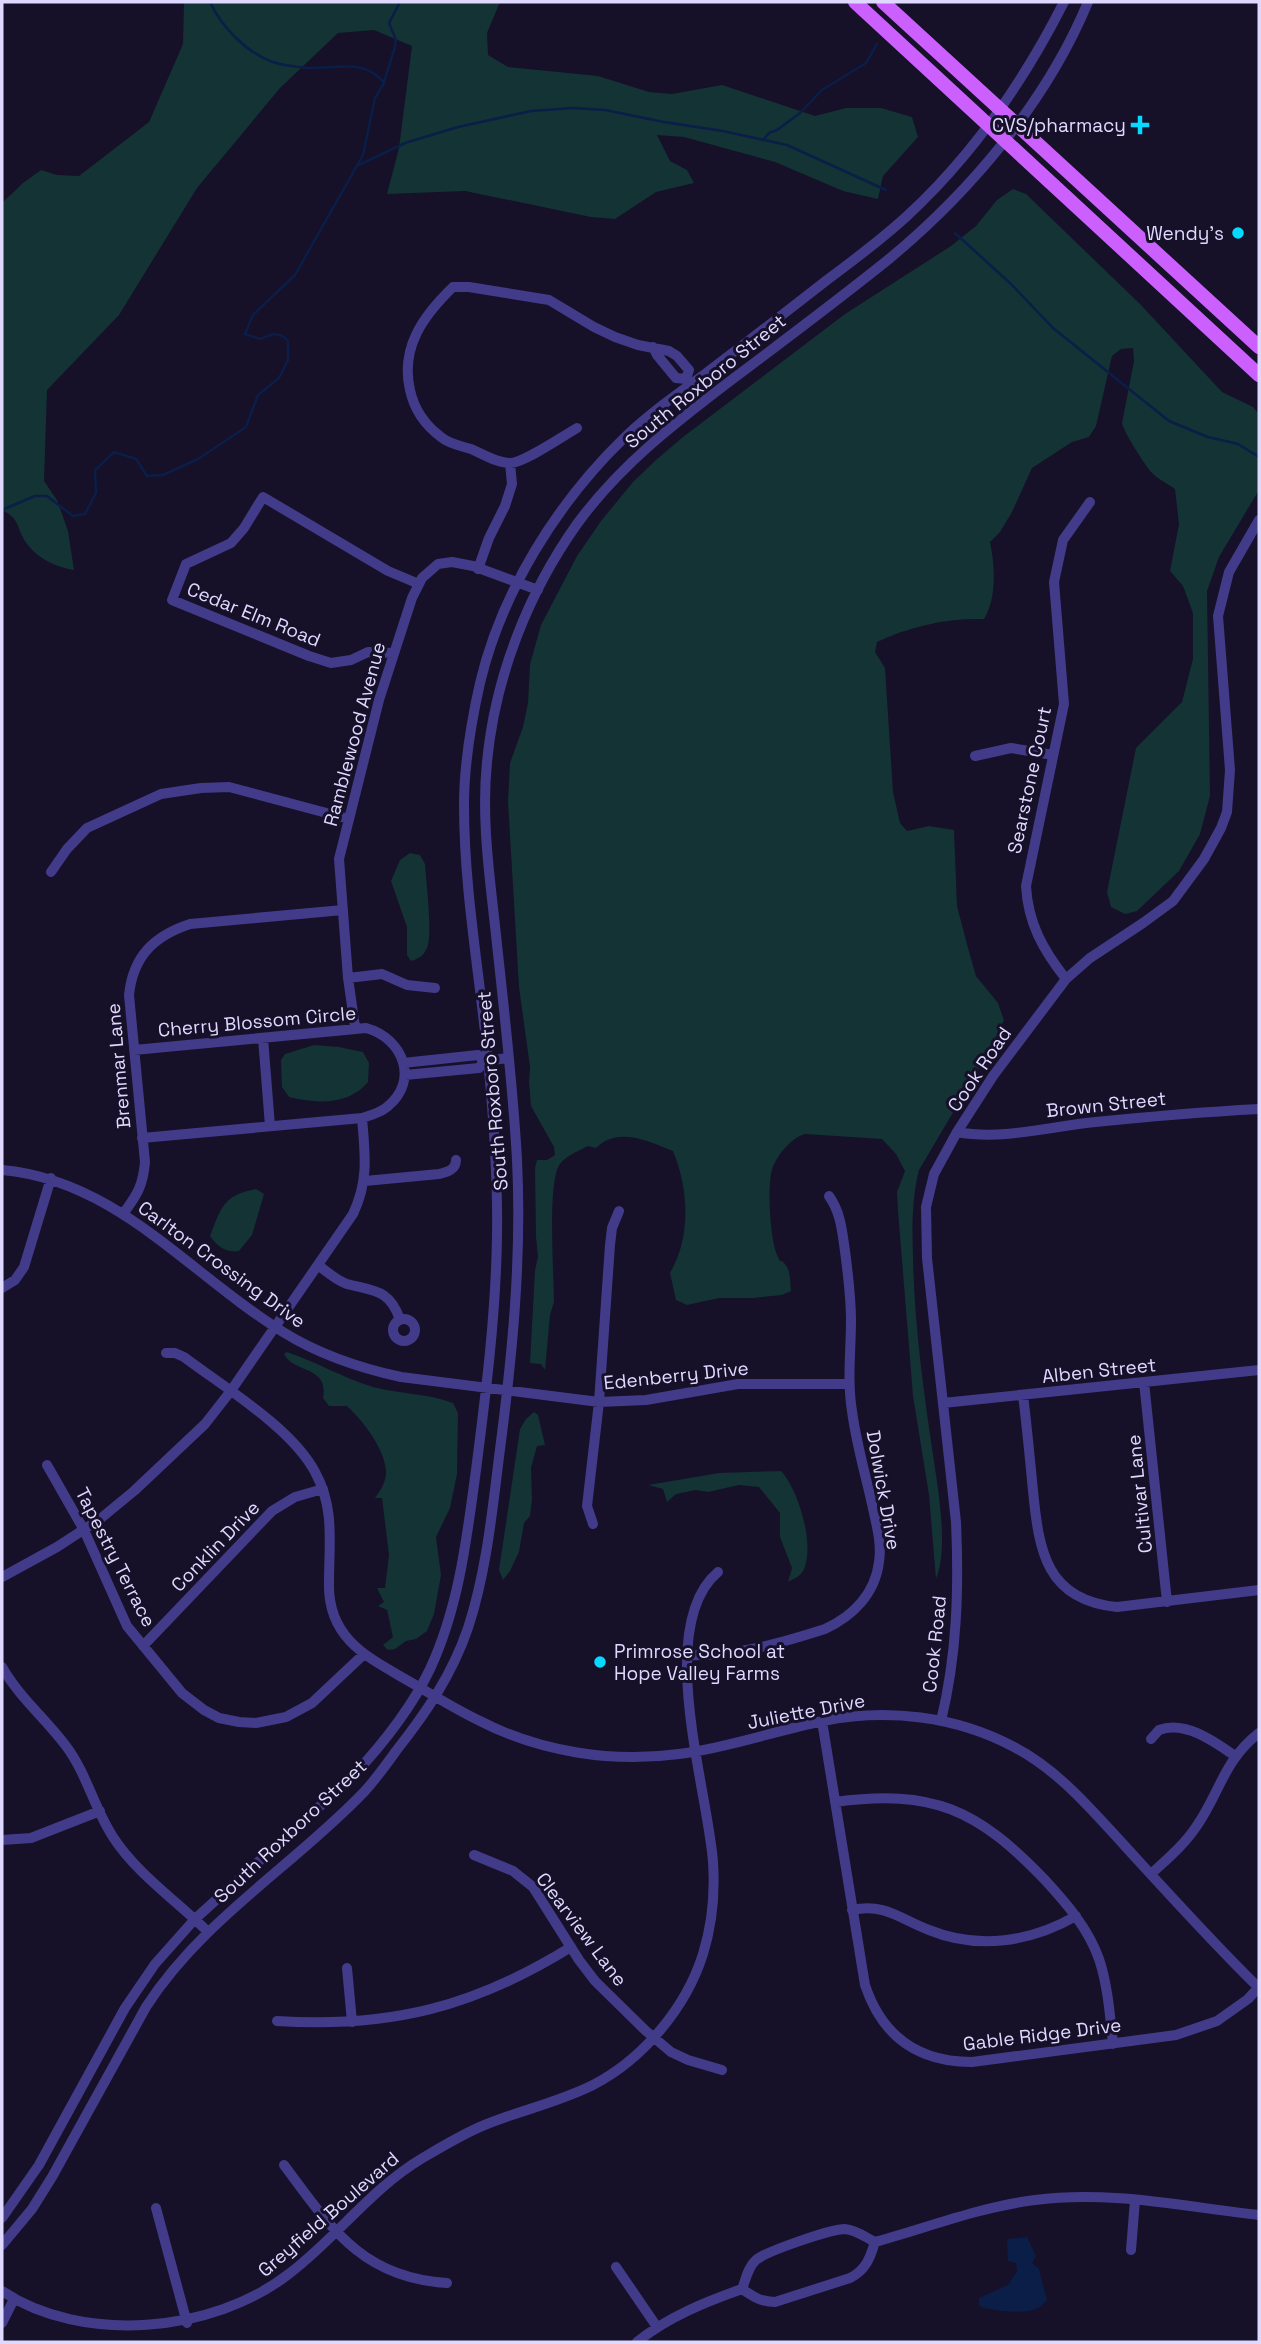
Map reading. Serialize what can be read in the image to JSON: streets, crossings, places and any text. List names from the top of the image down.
{
  "streets": {
    "street": [
      "South Roxboro Street",
      "Cedar Elm Road",
      "Ramblewood Avenue",
      "Searstone Court",
      "Cherry Blossom Circle",
      "Brenmar Lane",
      "Cook Road",
      "Brown Street",
      "Carlton Crossing Drive",
      "Alben Street",
      "Edenberry Drive",
      "Dolwick Drive",
      "Cultivar Lane",
      "Conklin Drive",
      "Tapestry Terrace",
      "Juliette Drive",
      "Clearview Lane",
      "Gable Ridge Drive",
      "Greyfield Boulevard"
    ]
  },
  "crossings": [
    ["South Roxboro Street", "Carlton Crossing Drive"],
    ["South Roxboro Street", "Edenberry Drive"],
    ["South Roxboro Street", "Juliette Drive"],
    ["Cedar Elm Road", "Ramblewood Avenue"],
    ["Ramblewood Avenue", "Cherry Blossom Circle"],
    ["Ramblewood Avenue", "Brenmar Lane"],
    ["Searstone Court", "Cook Road"],
    ["Cherry Blossom Circle", "Brenmar Lane"],
    ["Brenmar Lane", "Carlton Crossing Drive"],
    ["Cook Road", "Brown Street"],
    ["Cook Road", "Alben Street"],
    ["Cook Road", "Juliette Drive"],
    ["Carlton Crossing Drive", "Edenberry Drive"],
    ["Alben Street", "Cultivar Lane"],
    ["Edenberry Drive", "Dolwick Drive"],
    ["Dolwick Drive", "Greyfield Boulevard"],
    ["Conklin Drive", "Tapestry Terrace"],
    ["Tapestry Terrace", "Juliette Drive"],
    ["Juliette Drive", "Gable Ridge Drive"],
    ["Juliette Drive", "Greyfield Boulevard"],
    ["Clearview Lane", "Greyfield Boulevard"]
  ],
  "places": {
    "health": ["CVS/pharmacy"],
    "other": ["Wendy's", "Primrose School at Hope Valley Farms"]
  }
}
